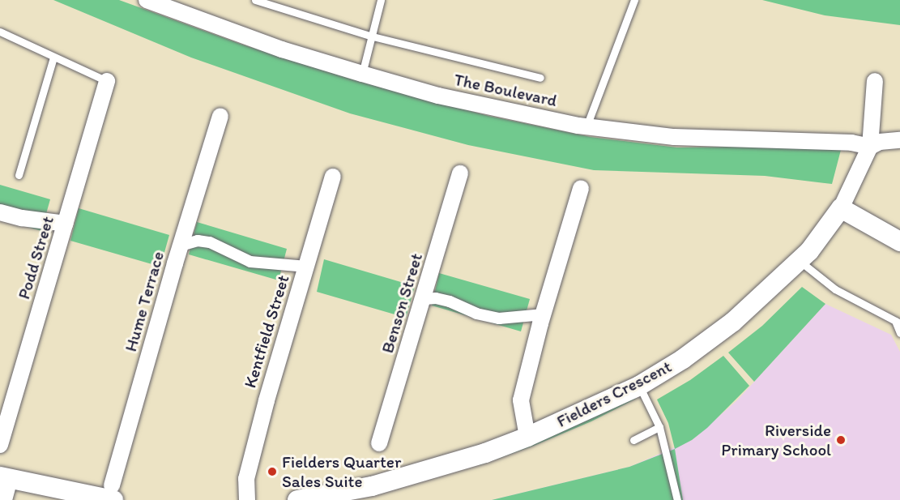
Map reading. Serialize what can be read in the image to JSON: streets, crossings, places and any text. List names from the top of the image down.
{
  "streets": {
    "street": [
      "The Boulevard",
      "Podd Street",
      "Hume Terrace",
      "Benson Street",
      "Kentfield Street",
      "Fielders Crescent"
    ]
  },
  "crossings": [
    ["The Boulevard", "Fielders Crescent"]
  ],
  "places": ["Riverside Primary School", "Fielders Quarter Sales Suite"]
}
